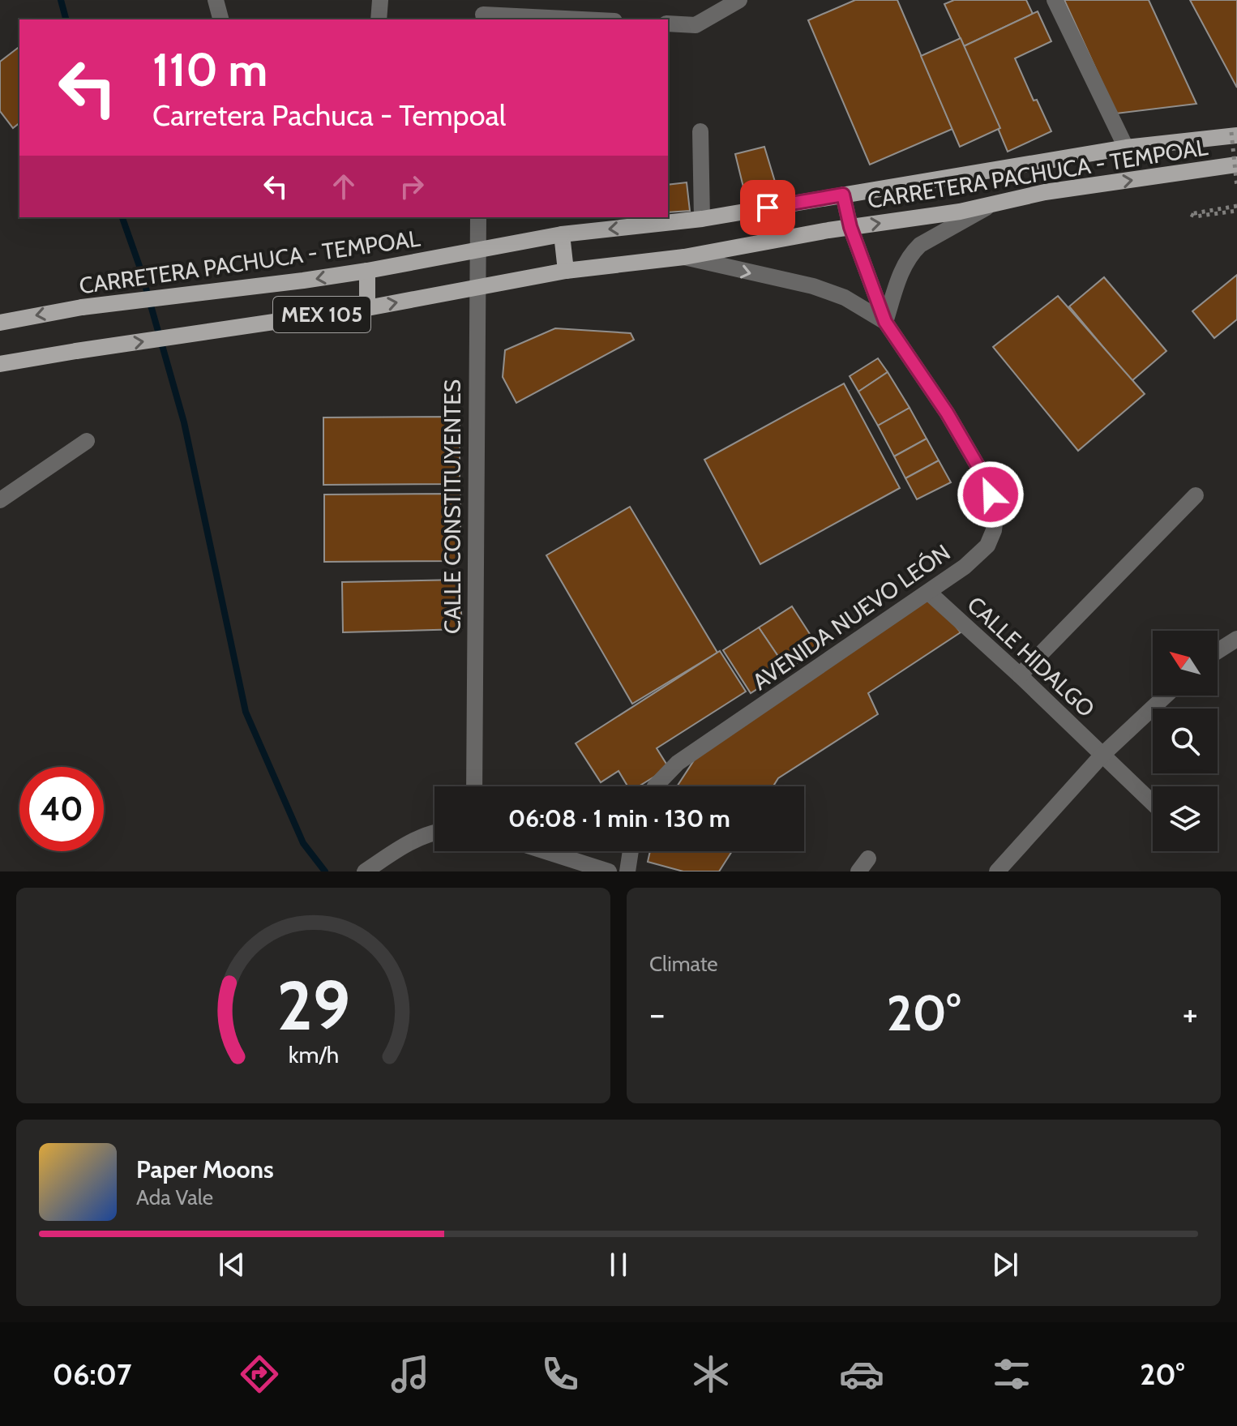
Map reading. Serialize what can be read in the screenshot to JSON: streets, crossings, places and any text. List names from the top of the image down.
{
  "streets": {
    "main road": ["CARRETERA PACHUCA - TEMPOAL", "MEX 105"],
    "street": ["CALLE CONSTITUYENTES", "AVENIDA NUEVO LEÓN", "CALLE HIDALGO"]
  },
  "crossings": [
    ["CARRETERA PACHUCA - TEMPOAL", "AVENIDA NUEVO LEÓN"],
    ["AVENIDA NUEVO LEÓN", "CALLE HIDALGO"]
  ],
  "north": "top left",
  "page": {
    "turn": ["110 m", "Carretera Pachuca - Tempoal"],
    "limit": "40",
    "trip": "06:08 · 1 min · 130 m",
    "tile": "Climate",
    "heat": ["−", "20°", "+"],
    "song": ["Paper Moons", "Ada Vale"],
    "tabs": ["06:07", "20°"],
    "gauge": ["29", "km/h"]
  }
}
